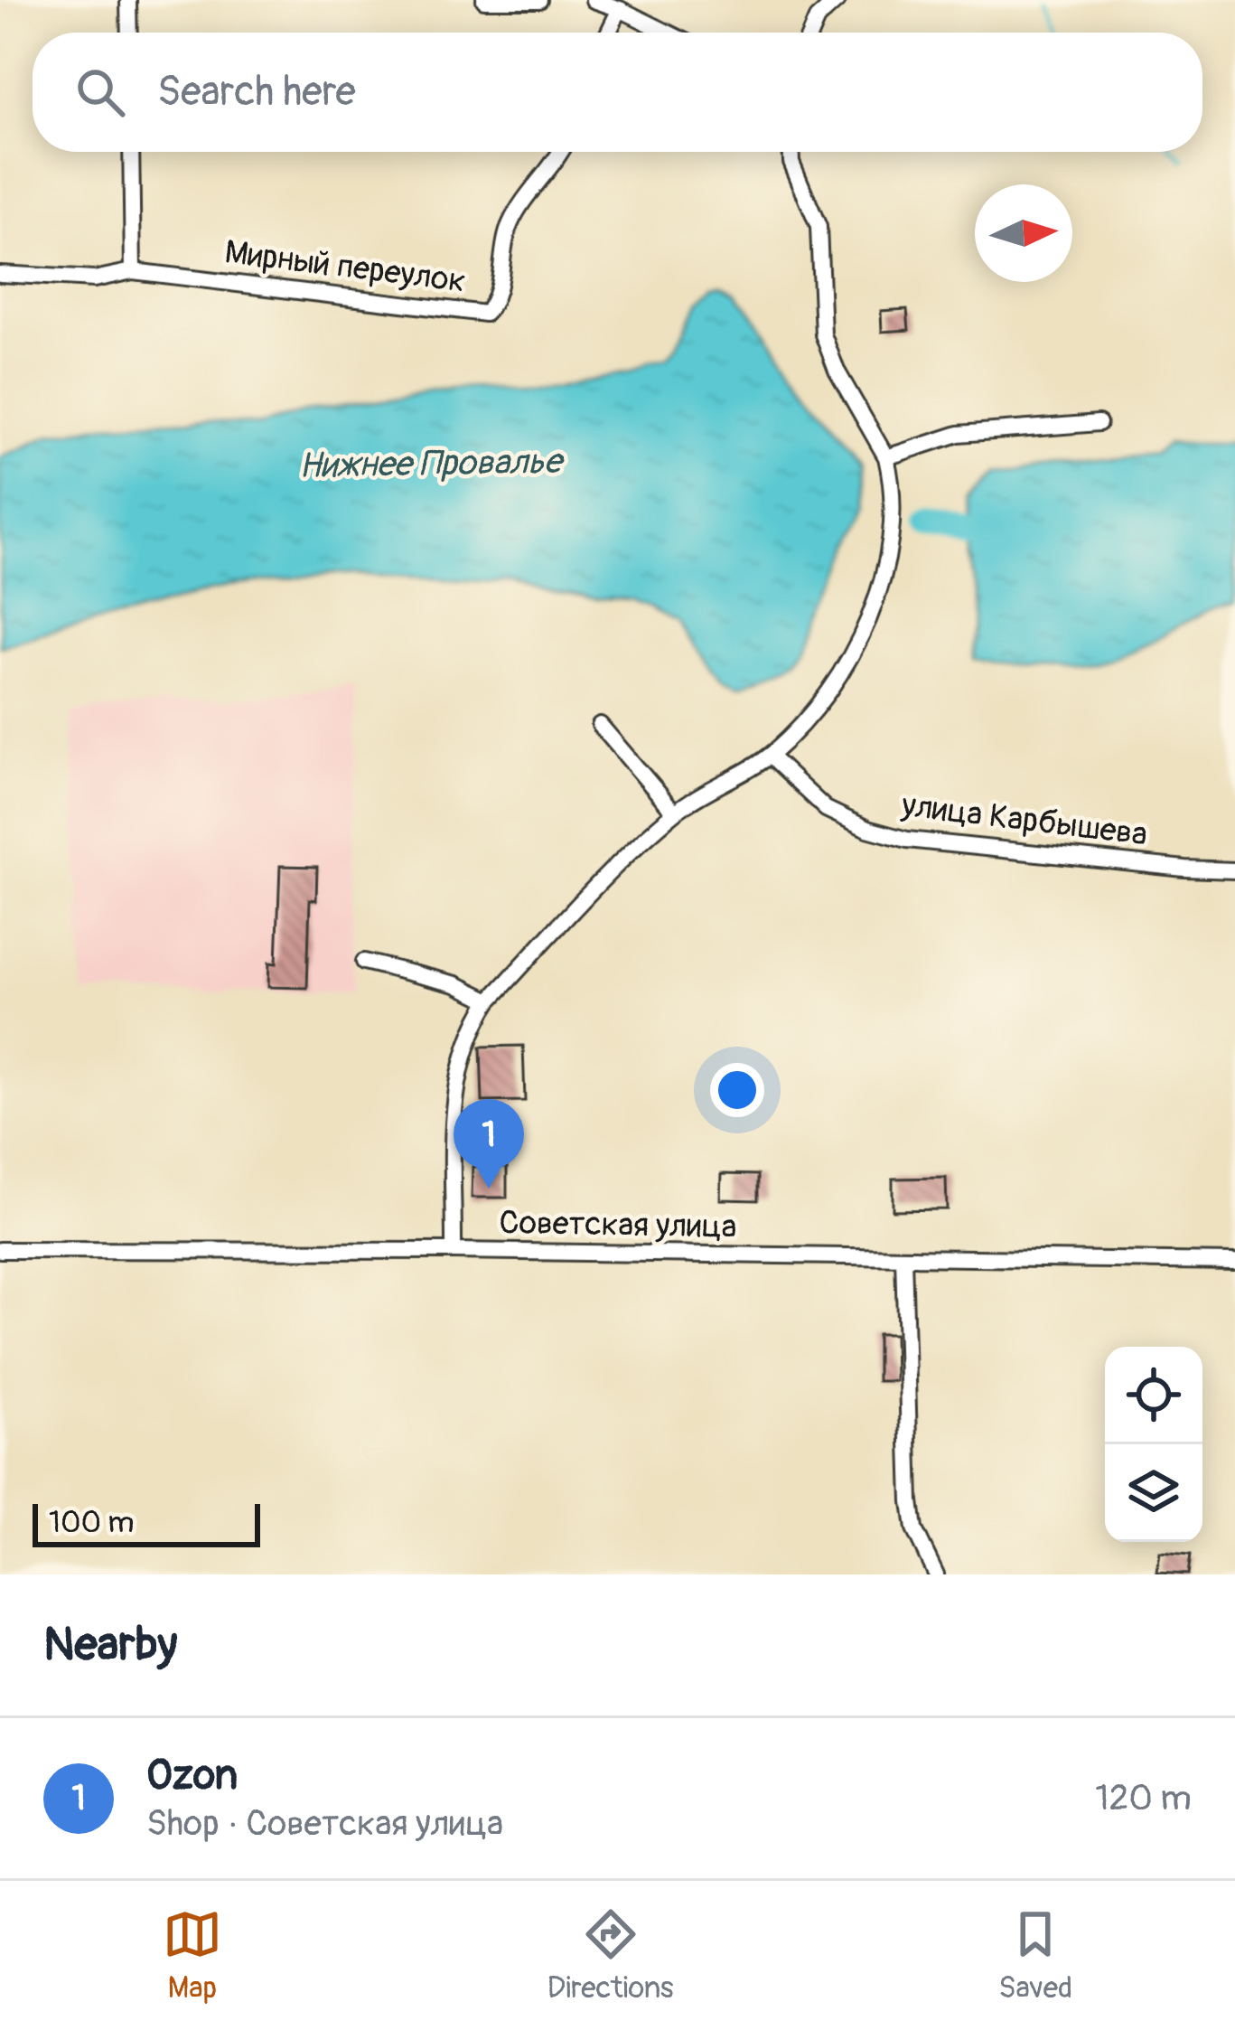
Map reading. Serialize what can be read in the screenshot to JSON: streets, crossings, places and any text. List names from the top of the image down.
{
  "streets": {
    "street": ["Мирный переулок", "улица Карбышева", "Советская улица"]
  },
  "water": ["Нижнее Провалье"],
  "scale_bar": "100 m",
  "north": "right",
  "page": {
    "search": "Search here",
    "pins": "1",
    "scale": "100 m",
    "heading": "Nearby",
    "list": [
      {
        "mark": "1",
        "name": "Ozon",
        "note": "Shop · Советская улица",
        "value": "120 m"
      }
    ],
    "nav": ["Map", "Directions", "Saved"]
  }
}
